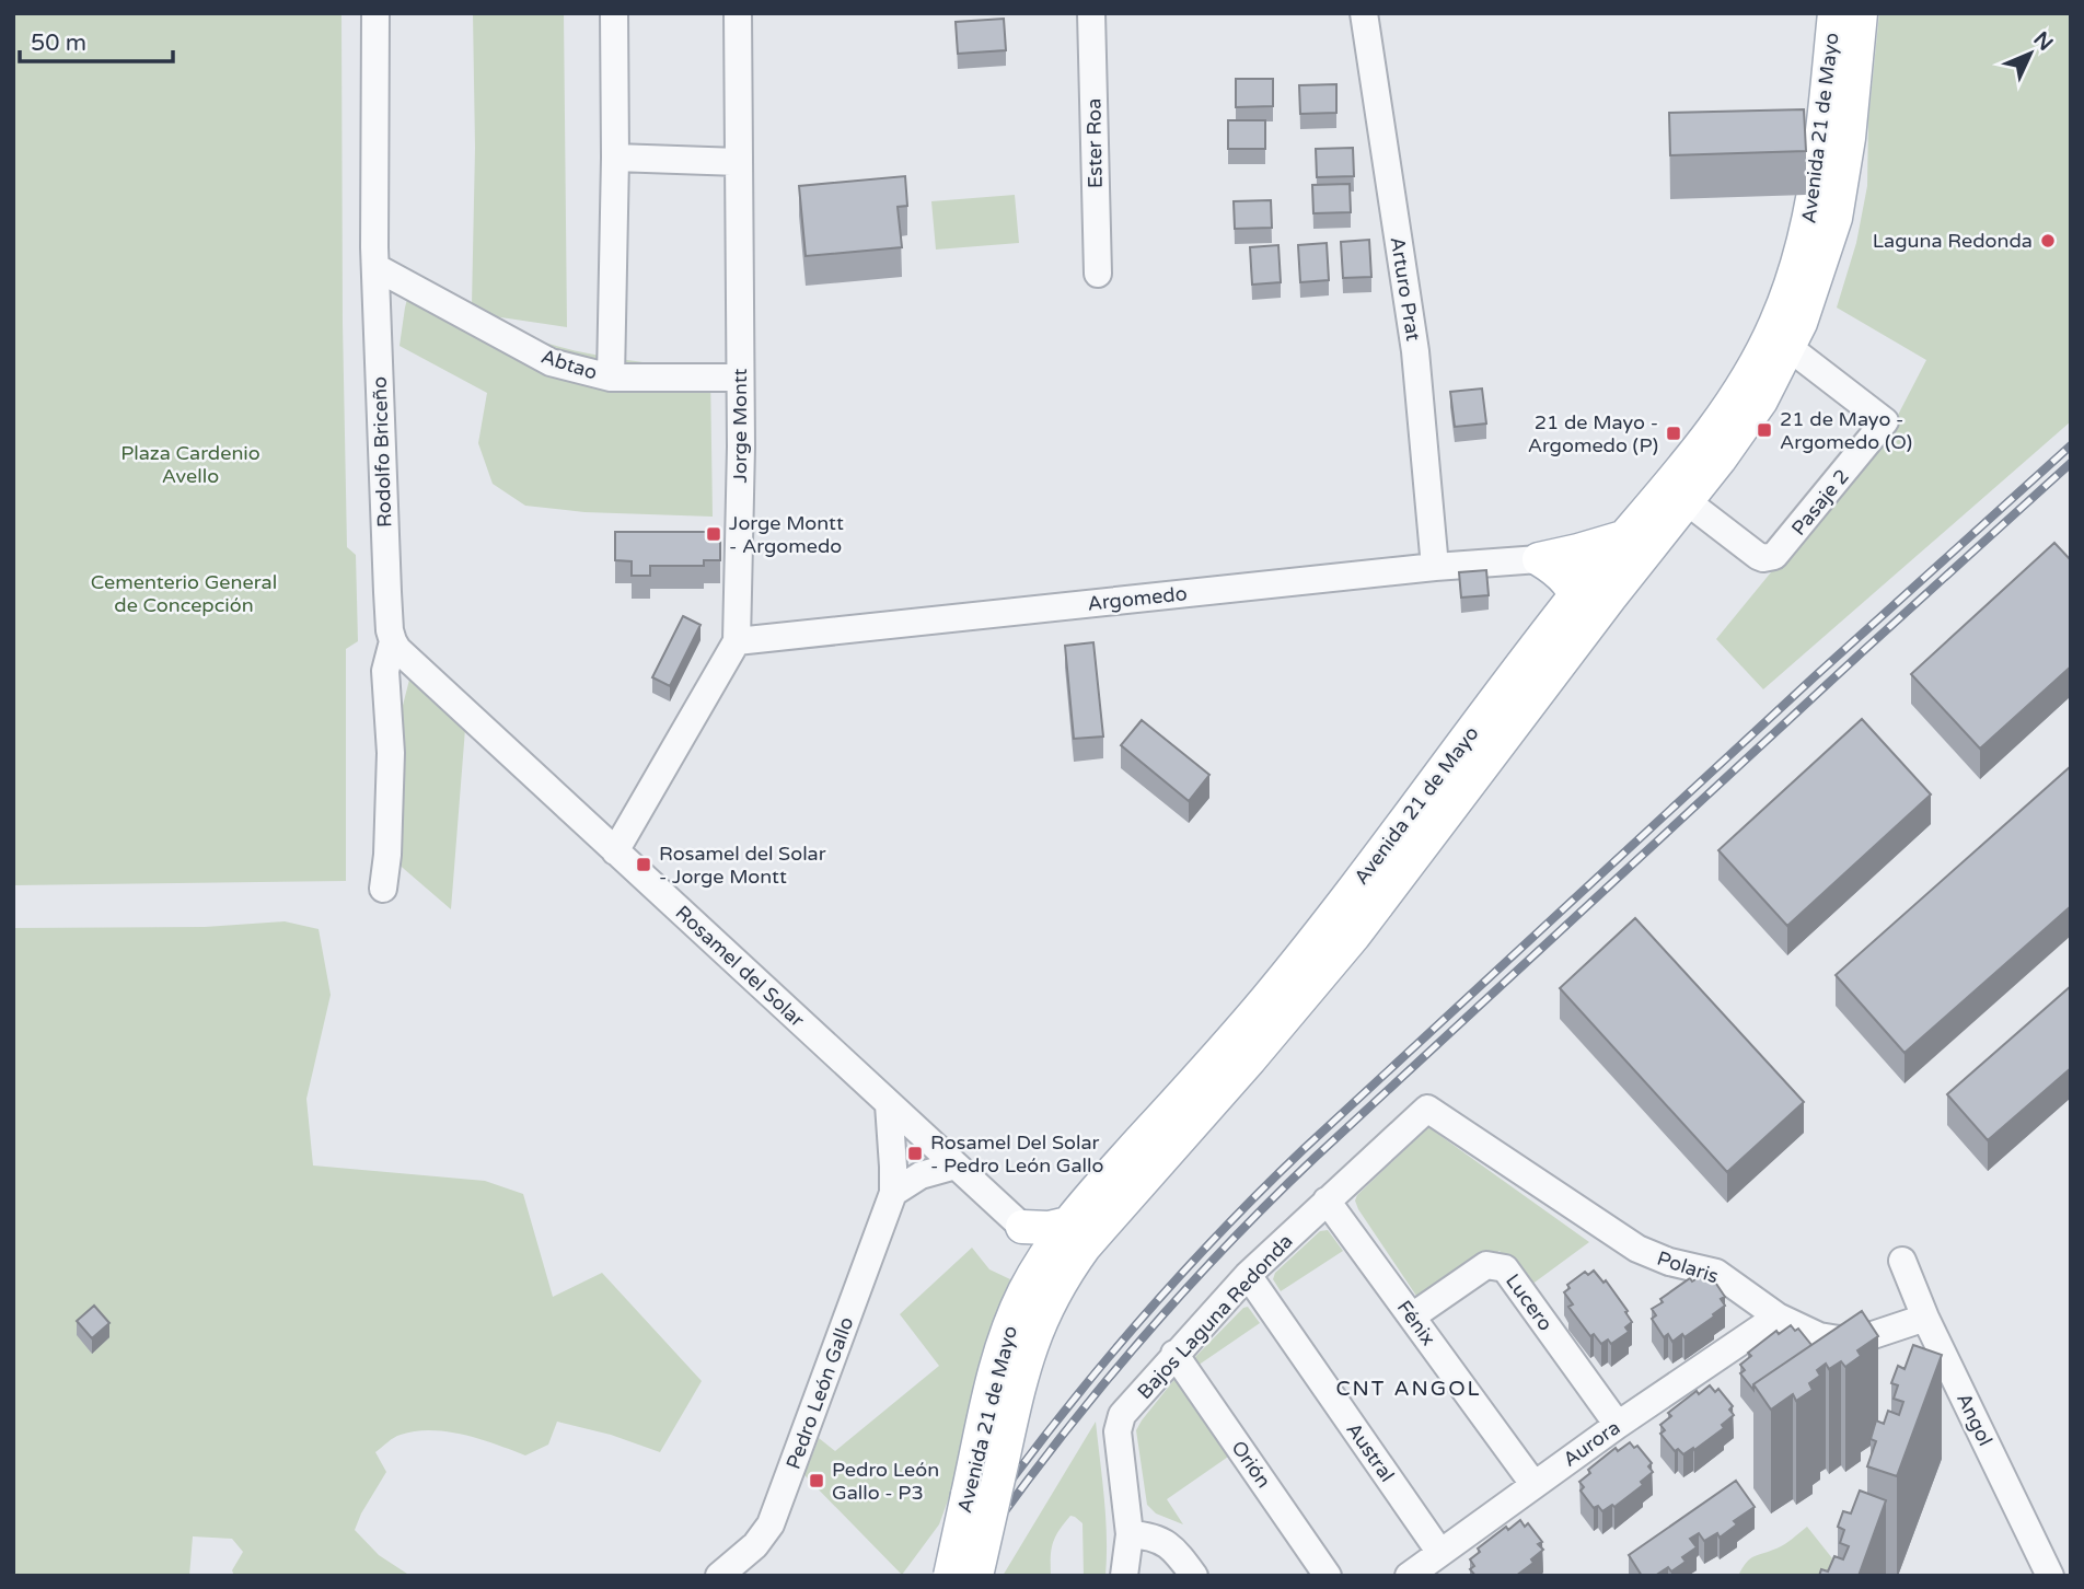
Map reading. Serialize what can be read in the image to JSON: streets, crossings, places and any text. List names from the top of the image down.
{
  "streets": {
    "main road": ["Avenida 21 de Mayo"],
    "street": [
      "Ester Roa",
      "Arturo Prat",
      "Abtao",
      "Jorge Montt",
      "Rodolfo Briceño",
      "Pasaje 2",
      "Argomedo",
      "Rosamel del Solar",
      "Polaris",
      "Lucero",
      "Bajos Laguna Redonda",
      "Fénix",
      "Pedro León Gallo",
      "Angol",
      "Aurora",
      "Austral",
      "Orión"
    ]
  },
  "crossings": [
    ["Avenida 21 de Mayo", "Pasaje 2"],
    ["Arturo Prat", "Argomedo"],
    ["Abtao", "Jorge Montt"],
    ["Abtao", "Rodolfo Briceño"],
    ["Jorge Montt", "Argomedo"],
    ["Jorge Montt", "Rosamel del Solar"],
    ["Rodolfo Briceño", "Rosamel del Solar"],
    ["Rosamel del Solar", "Pedro León Gallo"],
    ["Polaris", "Bajos Laguna Redonda"],
    ["Polaris", "Angol"],
    ["Polaris", "Aurora"],
    ["Lucero", "Fénix"],
    ["Lucero", "Aurora"],
    ["Bajos Laguna Redonda", "Fénix"],
    ["Bajos Laguna Redonda", "Austral"],
    ["Bajos Laguna Redonda", "Orión"],
    ["Fénix", "Aurora"],
    ["Aurora", "Austral"]
  ],
  "districts": ["CNT ANGOL"],
  "parks": ["Plaza Cardenio Avello", "Cementerio General de Concepción"],
  "places": {
    "other": ["Laguna Redonda"],
    "transit": [
      "21 de Mayo - Argomedo (O)",
      "21 de Mayo - Argomedo (P)",
      "Jorge Montt - Argomedo",
      "Rosamel del Solar - Jorge Montt",
      "Rosamel Del Solar - Pedro León Gallo",
      "Pedro León Gallo - P3"
    ]
  },
  "scale_bar": "50 m",
  "north": "top right"
}
